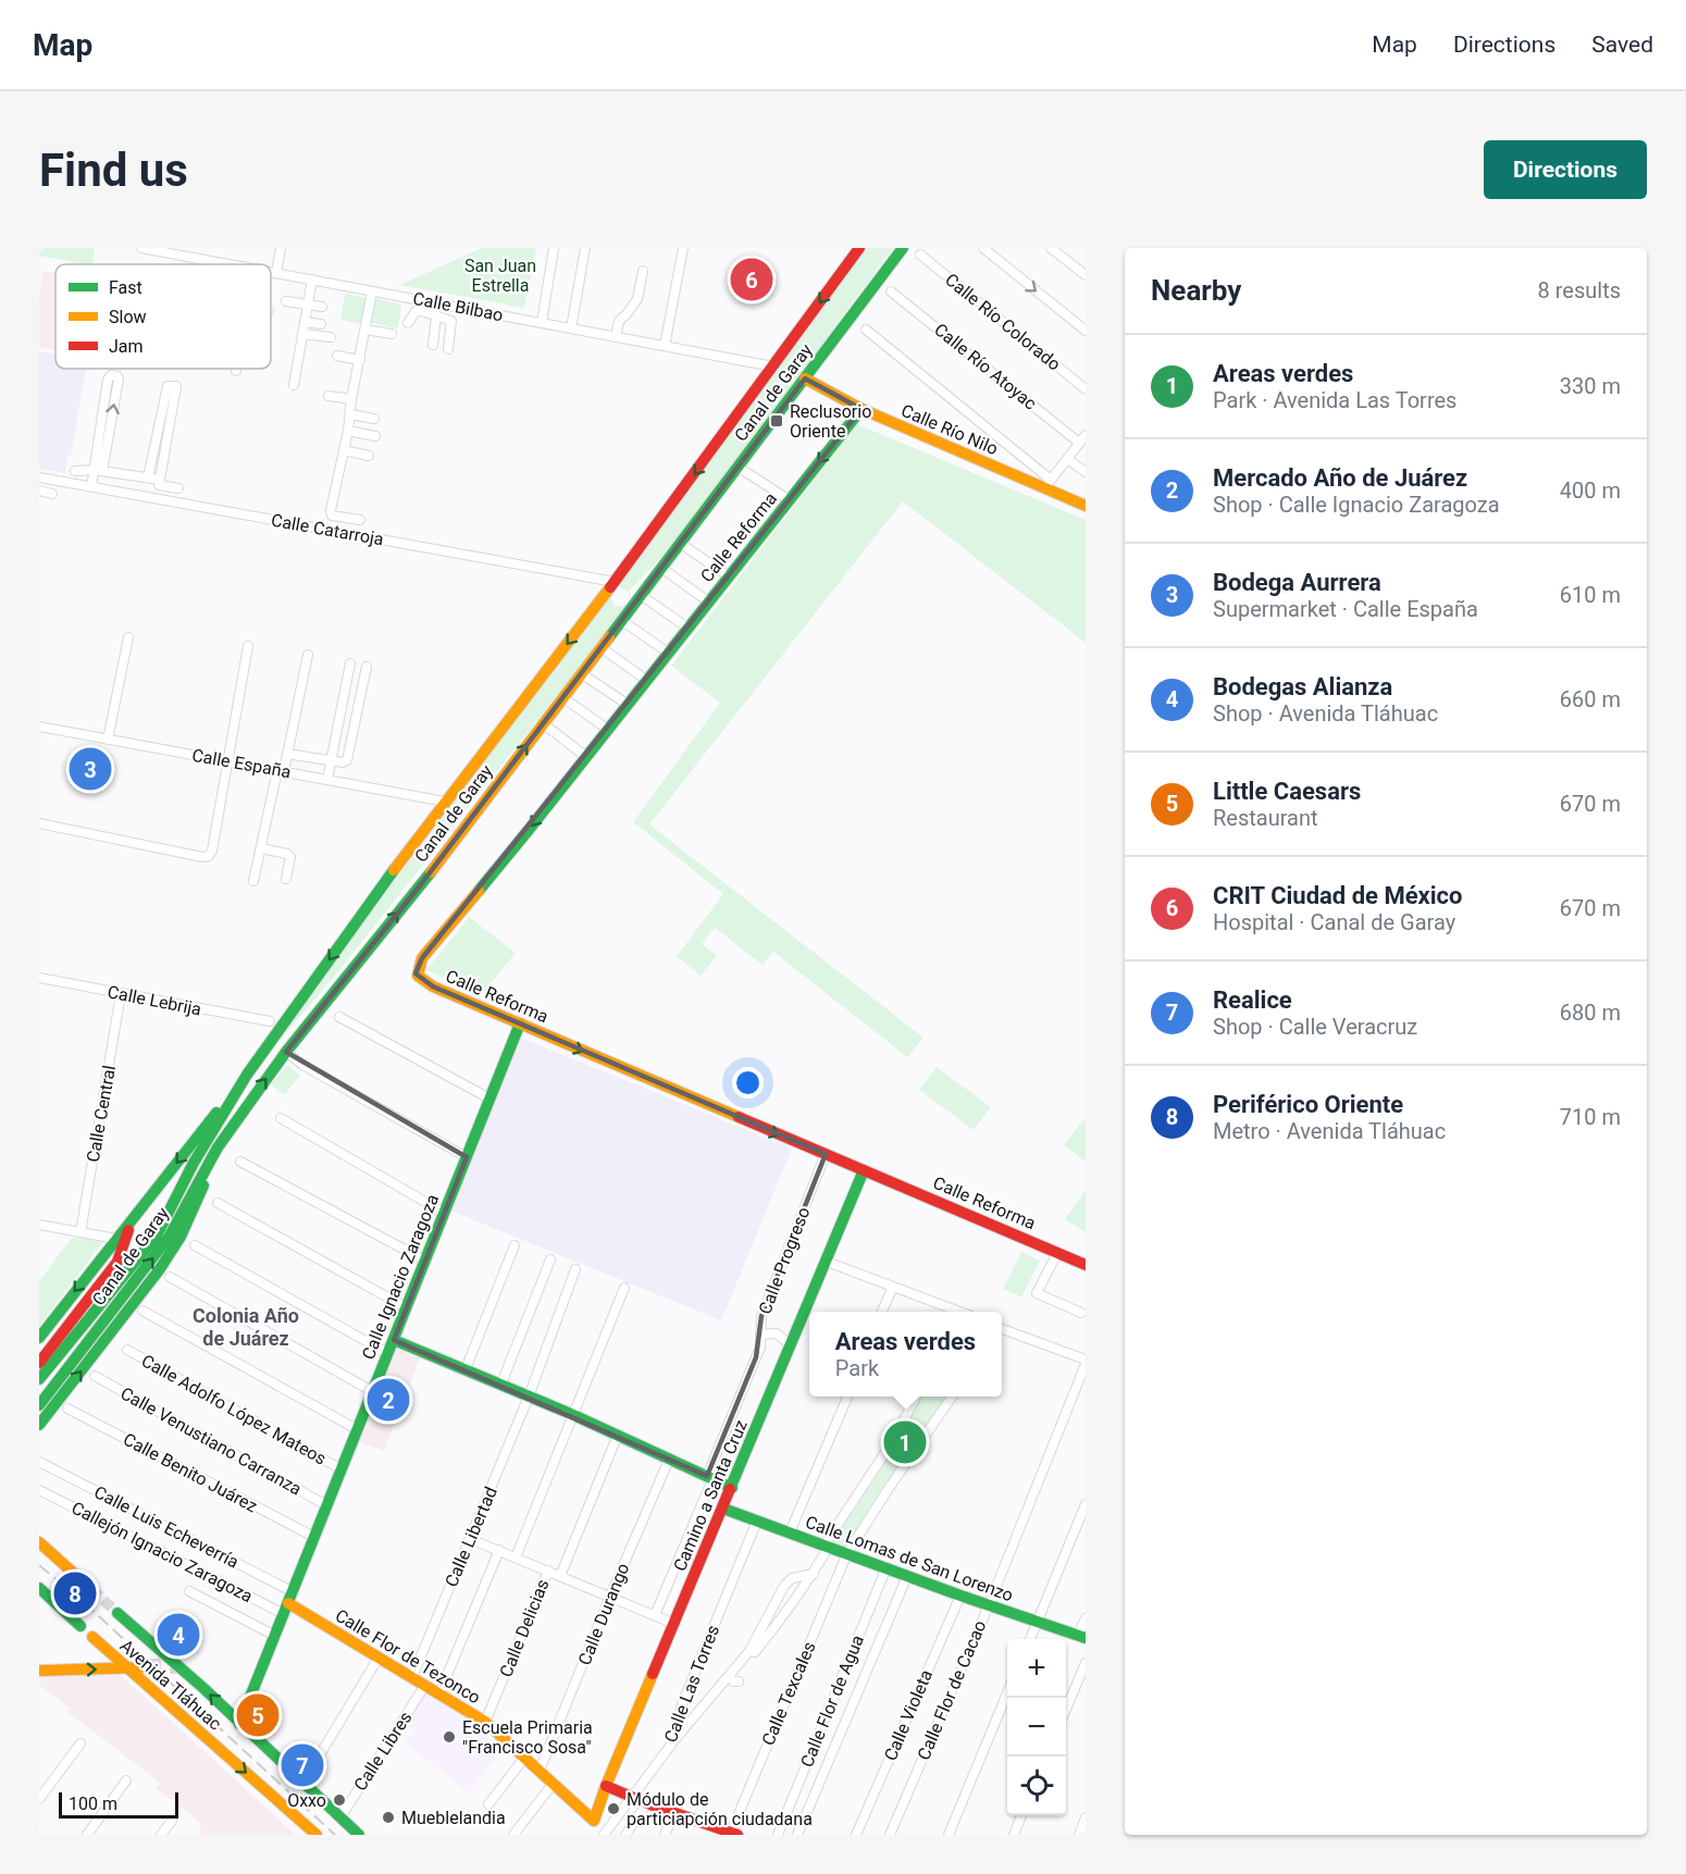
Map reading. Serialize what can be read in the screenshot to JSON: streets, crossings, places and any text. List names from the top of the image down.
{
  "streets": {
    "main road": [
      "Canal de Garay",
      "Calle Río Nilo",
      "Calle Reforma",
      "Calle Ignacio Zaragoza",
      "Camino a Santa Cruz",
      "Calle Lomas de San Lorenzo",
      "Calle Flor de Tezonco",
      "Avenida Tláhuac"
    ],
    "street": [
      "Calle Bilbao",
      "Calle Río Colorado",
      "Calle Río Atoyac",
      "Calle Catarroja",
      "Calle España",
      "Calle Lebrija",
      "Calle Central",
      "Calle Progreso",
      "Calle Adolfo López Mateos",
      "Calle Venustiano Carranza",
      "Calle Benito Juárez",
      "Calle Luis Echeverría",
      "Calle Libertad",
      "Callejón Ignacio Zaragoza",
      "Calle Durango",
      "Calle Delicias",
      "Calle Las Torres",
      "Calle Flor de Cacao",
      "Calle Texcales",
      "Calle Flor de Agua",
      "Calle Violeta",
      "Calle Libres"
    ]
  },
  "crossings": [
    ["Calle Bilbao", "Canal de Garay"],
    ["Canal de Garay", "Calle Río Nilo"],
    ["Canal de Garay", "Calle Catarroja"],
    ["Canal de Garay", "Calle España"],
    ["Calle Río Nilo", "Calle Reforma"],
    ["Calle Reforma", "Calle Progreso"],
    ["Calle Reforma", "Calle Ignacio Zaragoza"],
    ["Calle Reforma", "Camino a Santa Cruz"],
    ["Calle Lebrija", "Calle Central"],
    ["Calle Ignacio Zaragoza", "Calle Adolfo López Mateos"],
    ["Calle Ignacio Zaragoza", "Calle Venustiano Carranza"],
    ["Calle Ignacio Zaragoza", "Calle Benito Juárez"],
    ["Calle Ignacio Zaragoza", "Calle Luis Echeverría"],
    ["Calle Ignacio Zaragoza", "Callejón Ignacio Zaragoza"],
    ["Calle Ignacio Zaragoza", "Calle Flor de Tezonco"],
    ["Calle Ignacio Zaragoza", "Avenida Tláhuac"],
    ["Camino a Santa Cruz", "Calle Lomas de San Lorenzo"],
    ["Camino a Santa Cruz", "Calle Flor de Tezonco"],
    ["Calle Luis Echeverría", "Callejón Ignacio Zaragoza"],
    ["Calle Luis Echeverría", "Calle Flor de Tezonco"],
    ["Calle Libertad", "Calle Flor de Tezonco"],
    ["Callejón Ignacio Zaragoza", "Calle Flor de Tezonco"],
    ["Calle Lomas de San Lorenzo", "Calle Las Torres"],
    ["Calle Lomas de San Lorenzo", "Calle Flor de Cacao"],
    ["Calle Lomas de San Lorenzo", "Calle Texcales"],
    ["Calle Lomas de San Lorenzo", "Calle Flor de Agua"],
    ["Calle Lomas de San Lorenzo", "Calle Violeta"],
    ["Calle Durango", "Calle Flor de Tezonco"],
    ["Calle Delicias", "Calle Flor de Tezonco"],
    ["Calle Flor de Tezonco", "Calle Libres"],
    ["Avenida Tláhuac", "Calle Libres"]
  ],
  "districts": ["Colonia Año de Juárez"],
  "parks": ["San Juan Estrella"],
  "places": {
    "transit": ["Reclusorio Oriente"],
    "other": [
      "Escuela Primaria \"Francisco Sosa\"",
      "Oxxo",
      "Módulo de particiapción ciudadana",
      "Mueblelandia"
    ]
  },
  "legend": ["Fast", "Slow", "Jam"],
  "scale_bar": "100 m",
  "page": {
    "header": "Map",
    "nav": ["Map", "Directions", "Saved"],
    "buttons": "Directions",
    "title": "Find us",
    "heading": ["Nearby", "8 results"],
    "pins": [
      "6",
      "3",
      "2",
      "1",
      "8",
      "4",
      "5",
      "7"
    ],
    "list": [
      {
        "mark": "1",
        "name": "Areas verdes",
        "note": "Park · Avenida Las Torres",
        "value": "330 m"
      },
      {
        "mark": "2",
        "name": "Mercado Año de Juárez",
        "note": "Shop · Calle Ignacio Zaragoza",
        "value": "400 m"
      },
      {
        "mark": "3",
        "name": "Bodega Aurrera",
        "note": "Supermarket · Calle España",
        "value": "610 m"
      },
      {
        "mark": "4",
        "name": "Bodegas Alianza",
        "note": "Shop · Avenida Tláhuac",
        "value": "660 m"
      },
      {
        "mark": "5",
        "name": "Little Caesars",
        "note": "Restaurant",
        "value": "670 m"
      },
      {
        "mark": "6",
        "name": "CRIT Ciudad de México",
        "note": "Hospital · Canal de Garay",
        "value": "670 m"
      },
      {
        "mark": "7",
        "name": "Realice",
        "note": "Shop · Calle Veracruz",
        "value": "680 m"
      },
      {
        "mark": "8",
        "name": "Periférico Oriente",
        "note": "Metro · Avenida Tláhuac",
        "value": "710 m"
      }
    ],
    "popup": ["Areas verdes", "Park"],
    "map_buttons": ["+", "−"],
    "scale": "100 m"
  }
}
